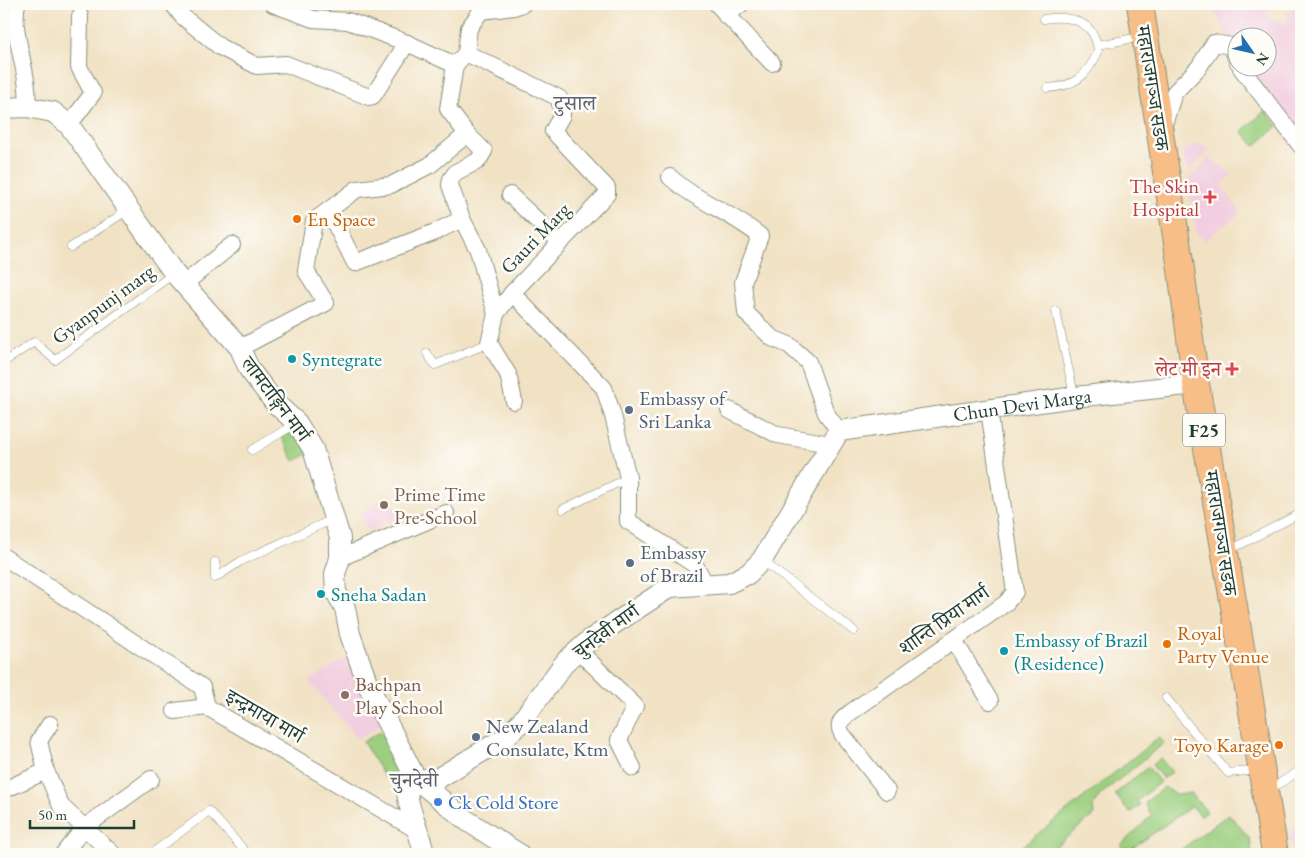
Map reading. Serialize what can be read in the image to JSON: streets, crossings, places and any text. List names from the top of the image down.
{
  "streets": {
    "main road": ["महाराजगञ्ज सडक", "F25"],
    "street": [
      "Gauri Marg",
      "लामटाङ्गिन मार्ग",
      "Chun Devi Marga",
      "शान्ति प्रिया मार्ग",
      "चुनदेवी मार्ग",
      "इन्द्रमाया मार्ग"
    ],
    "lane": ["Gyanpunj marg"]
  },
  "crossings": [
    ["महाराजगञ्ज सडक", "Chun Devi Marga"],
    ["Gauri Marg", "चुनदेवी मार्ग"],
    ["Gyanpunj marg", "लामटाङ्गिन मार्ग"],
    ["लामटाङ्गिन मार्ग", "चुनदेवी मार्ग"],
    ["Chun Devi Marga", "शान्ति प्रिया मार्ग"],
    ["Chun Devi Marga", "चुनदेवी मार्ग"]
  ],
  "districts": ["टुसाल", "चुनदेवी"],
  "places": {
    "health": ["The Skin Hospital", "लेट मी इन"],
    "other": [
      "En Space",
      "Syntegrate",
      "Embassy of Sri Lanka",
      "Prime Time Pre-School",
      "Embassy of Brazil",
      "Sneha Sadan",
      "Royal Party Venue",
      "Embassy of Brazil (Residence)",
      "Bachpan Play School",
      "New Zealand Consulate, Ktm",
      "Toyo Karage",
      "Ck Cold Store"
    ]
  },
  "scale_bar": "50 m",
  "north": "bottom right"
}
